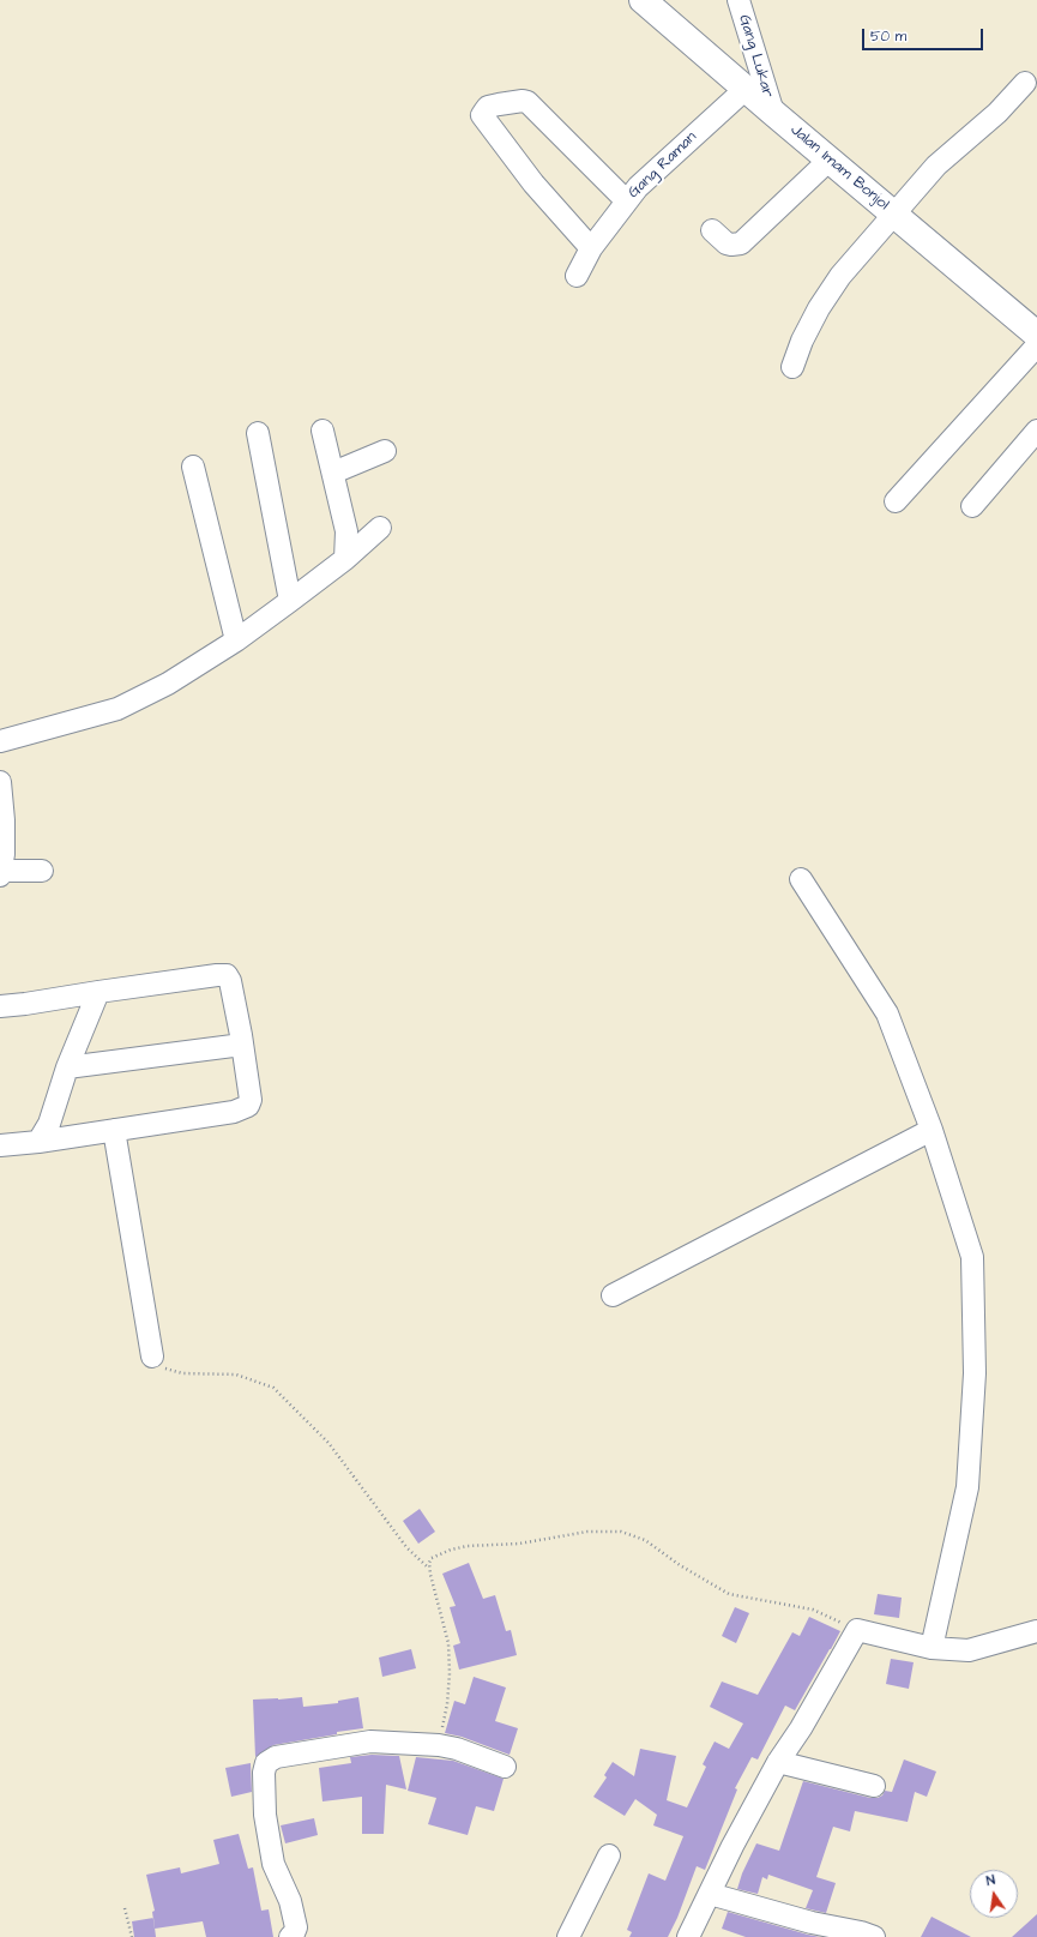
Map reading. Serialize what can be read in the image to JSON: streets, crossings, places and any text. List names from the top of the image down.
{
  "streets": {
    "highway": ["Jalan Imam Bonjol"],
    "street": ["Gang Lukar", "Gang Raman"]
  },
  "crossings": [
    ["Gang Lukar", "Jalan Imam Bonjol"],
    ["Gang Raman", "Jalan Imam Bonjol"]
  ],
  "scale_bar": "50 m",
  "north": "top"
}
